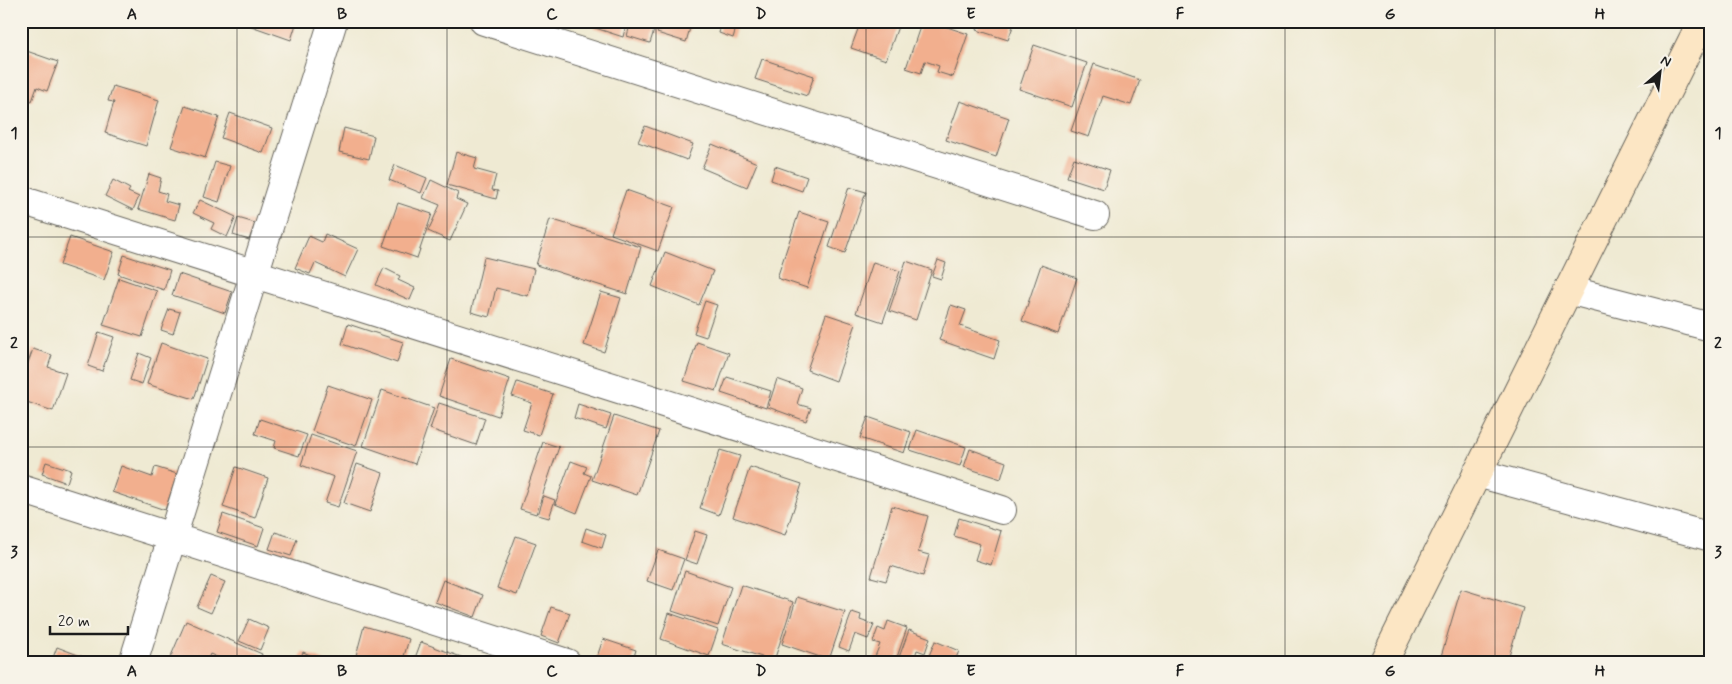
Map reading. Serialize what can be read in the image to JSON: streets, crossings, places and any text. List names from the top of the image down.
{
  "scale_bar": "20 m",
  "north": "top right",
  "grid": {
    "columns": [
      "A",
      "B",
      "C",
      "D",
      "E",
      "F",
      "G",
      "H"
    ],
    "rows": ["1", "2", "3"]
  }
}
